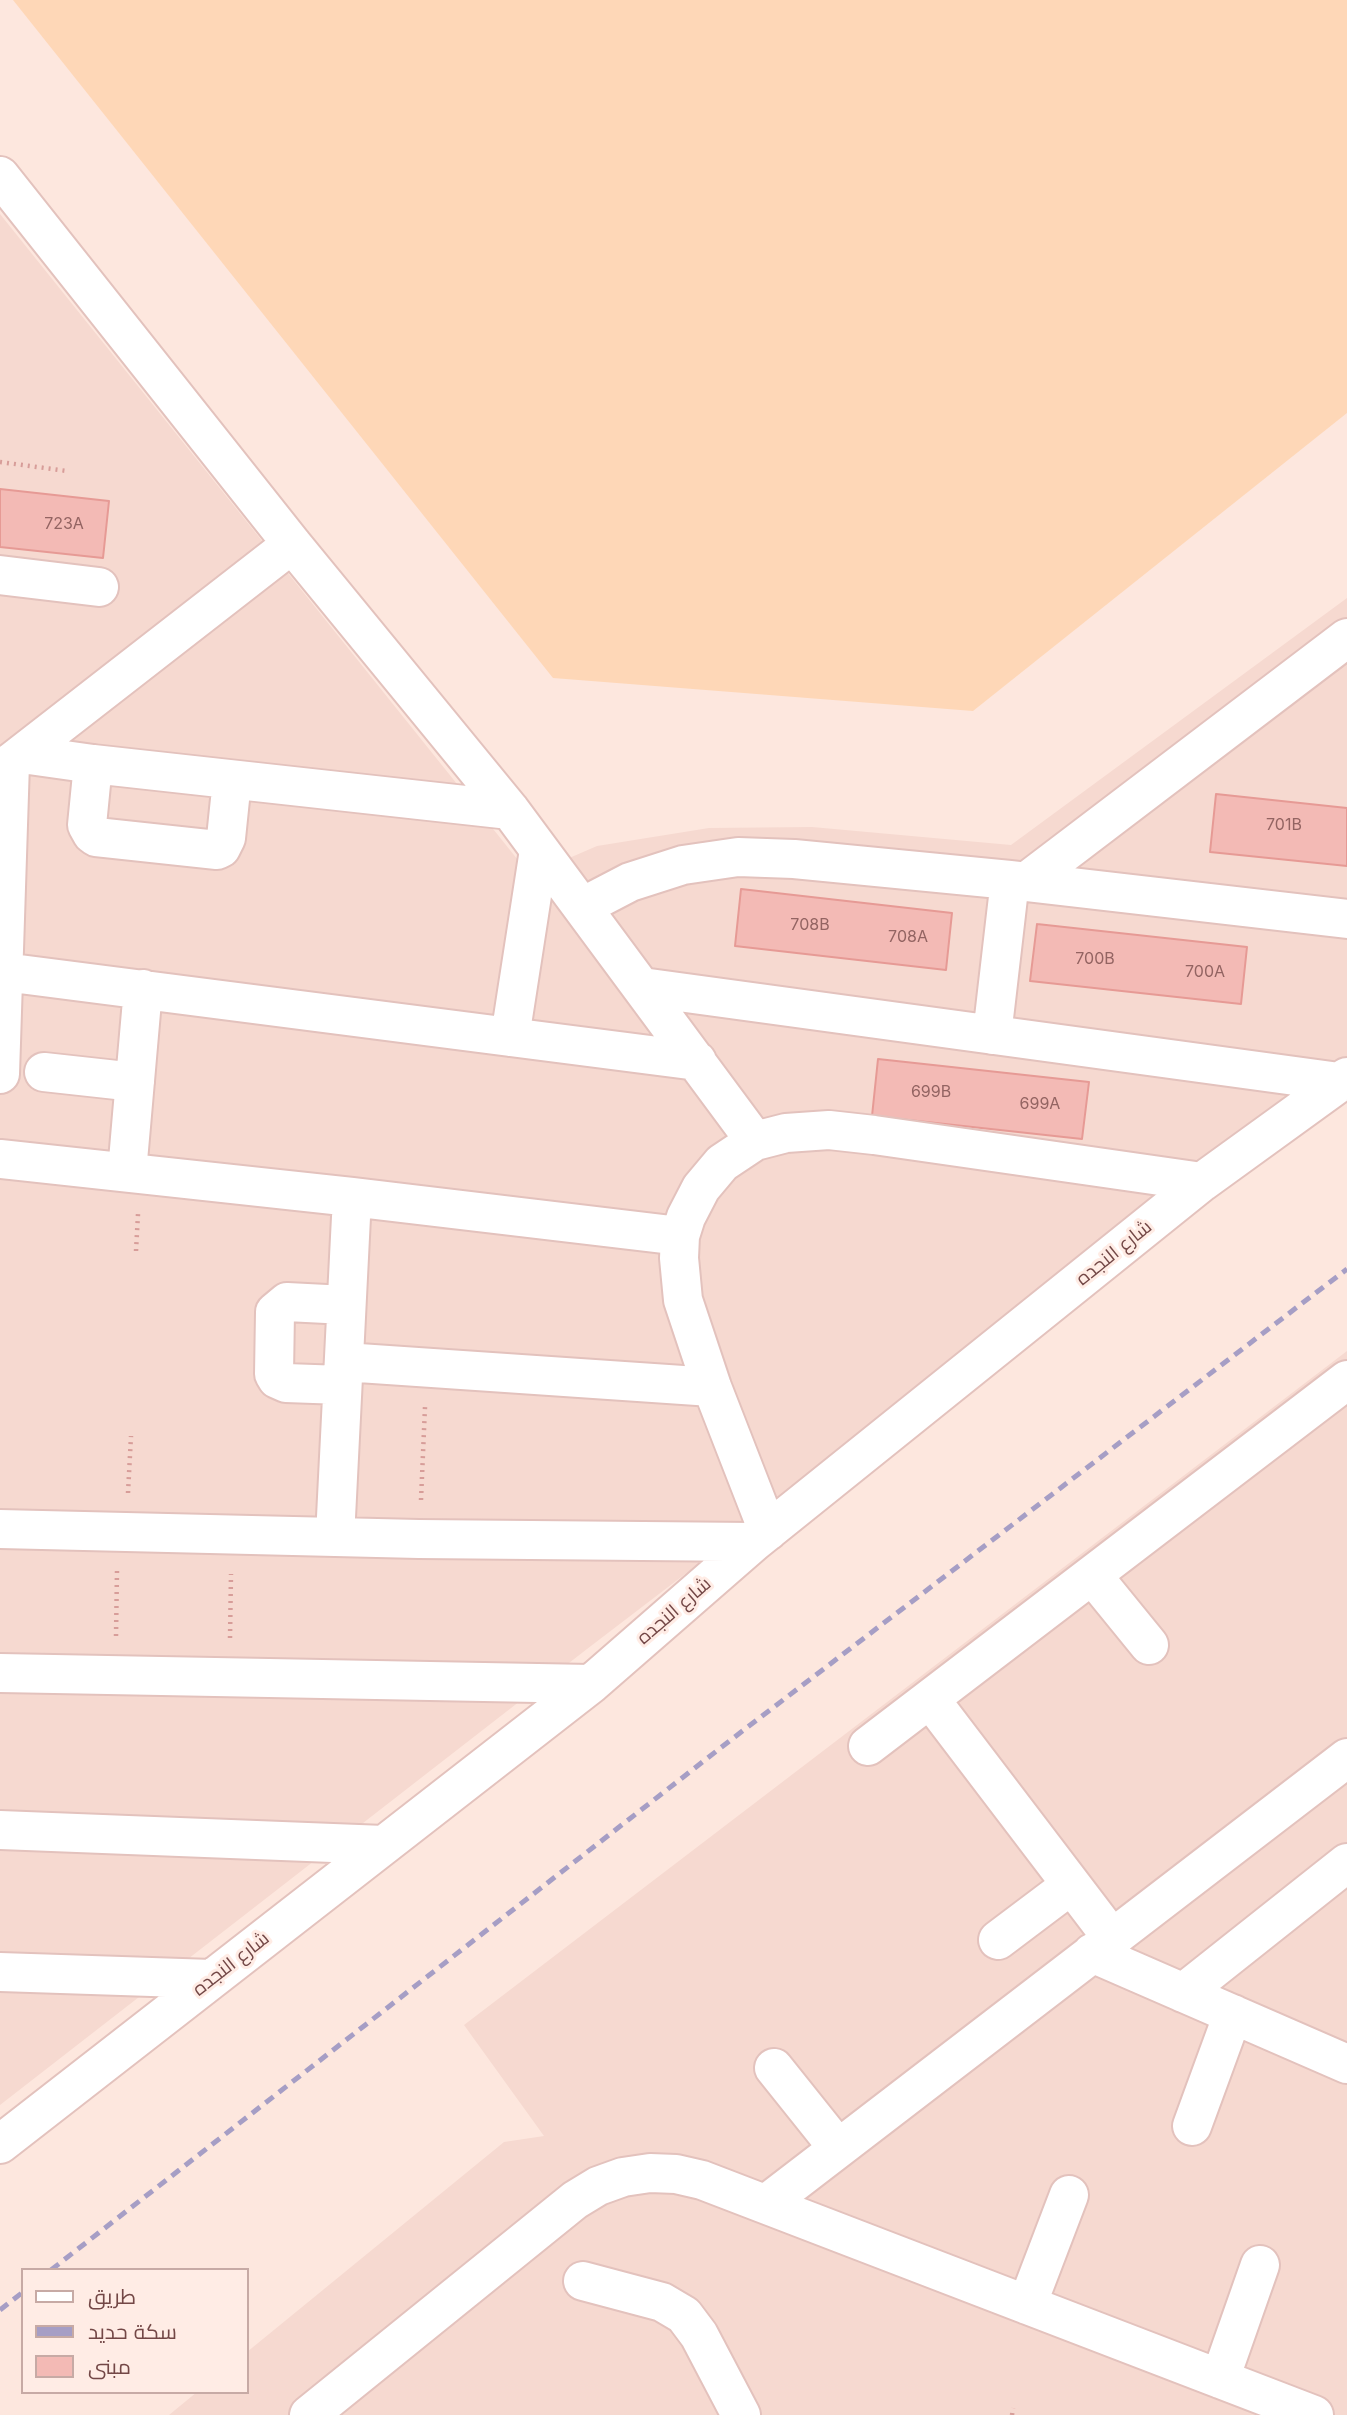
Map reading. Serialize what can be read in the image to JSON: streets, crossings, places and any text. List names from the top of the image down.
{
  "streets": {
    "street": ["شارع النجده"]
  },
  "house_numbers": [
    "723A",
    "701B",
    "708B",
    "708A",
    "700B",
    "700A",
    "699B",
    "699A"
  ],
  "legend": ["طريق", "سكة حديد", "مبنى"]
}
